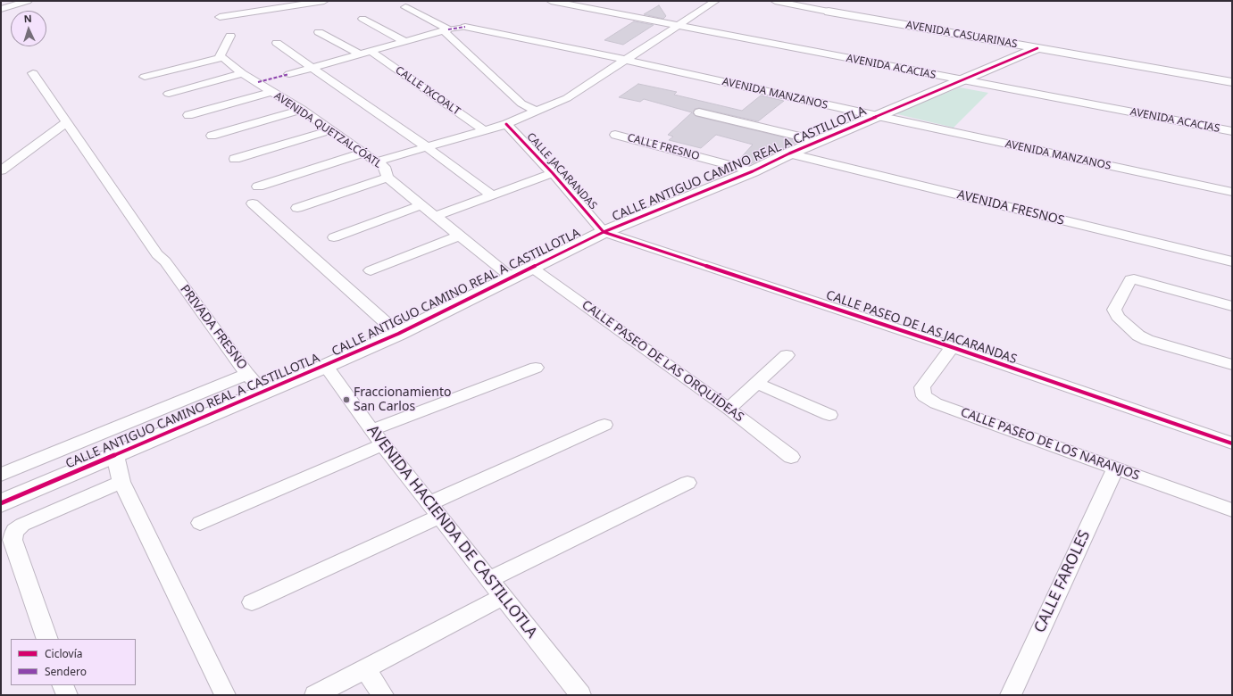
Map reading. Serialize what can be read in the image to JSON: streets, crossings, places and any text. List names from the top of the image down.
{
  "streets": {
    "street": [
      "AVENIDA CASUARINAS",
      "AVENIDA ACACIAS",
      "CALLE IXCOALT",
      "AVENIDA MANZANOS",
      "AVENIDA QUETZALCÓATL",
      "CALLE FRESNO",
      "CALLE ANTIGUO CAMINO REAL A CASTILLOTLA",
      "CALLE JACARANDAS",
      "AVENIDA FRESNOS",
      "PRIVADA FRESNO",
      "CALLE PASEO DE LAS JACARANDAS",
      "CALLE PASEO DE LAS ORQUÍDEAS",
      "CALLE PASEO DE LOS NARANJOS",
      "AVENIDA HACIENDA DE CASTILLOTLA",
      "CALLE FAROLES"
    ]
  },
  "crossings": [
    ["AVENIDA CASUARINAS", "CALLE ANTIGUO CAMINO REAL A CASTILLOTLA"],
    ["AVENIDA ACACIAS", "CALLE ANTIGUO CAMINO REAL A CASTILLOTLA"],
    ["AVENIDA ACACIAS", "CALLE JACARANDAS"],
    ["CALLE IXCOALT", "CALLE JACARANDAS"],
    ["AVENIDA MANZANOS", "CALLE ANTIGUO CAMINO REAL A CASTILLOTLA"],
    ["AVENIDA MANZANOS", "CALLE JACARANDAS"],
    ["AVENIDA QUETZALCÓATL", "CALLE ANTIGUO CAMINO REAL A CASTILLOTLA"],
    ["AVENIDA QUETZALCÓATL", "CALLE JACARANDAS"],
    ["CALLE FRESNO", "CALLE ANTIGUO CAMINO REAL A CASTILLOTLA"],
    ["CALLE ANTIGUO CAMINO REAL A CASTILLOTLA", "CALLE JACARANDAS"],
    ["CALLE ANTIGUO CAMINO REAL A CASTILLOTLA", "AVENIDA FRESNOS"],
    ["CALLE ANTIGUO CAMINO REAL A CASTILLOTLA", "PRIVADA FRESNO"],
    ["CALLE ANTIGUO CAMINO REAL A CASTILLOTLA", "CALLE PASEO DE LAS JACARANDAS"],
    ["CALLE ANTIGUO CAMINO REAL A CASTILLOTLA", "CALLE PASEO DE LAS ORQUÍDEAS"],
    ["CALLE ANTIGUO CAMINO REAL A CASTILLOTLA", "AVENIDA HACIENDA DE CASTILLOTLA"],
    ["CALLE JACARANDAS", "CALLE PASEO DE LAS JACARANDAS"],
    ["CALLE PASEO DE LAS JACARANDAS", "CALLE PASEO DE LOS NARANJOS"],
    ["CALLE PASEO DE LOS NARANJOS", "CALLE FAROLES"]
  ],
  "places": ["Fraccionamiento San Carlos"],
  "legend": ["Ciclovía", "Sendero"],
  "north": "top"
}
